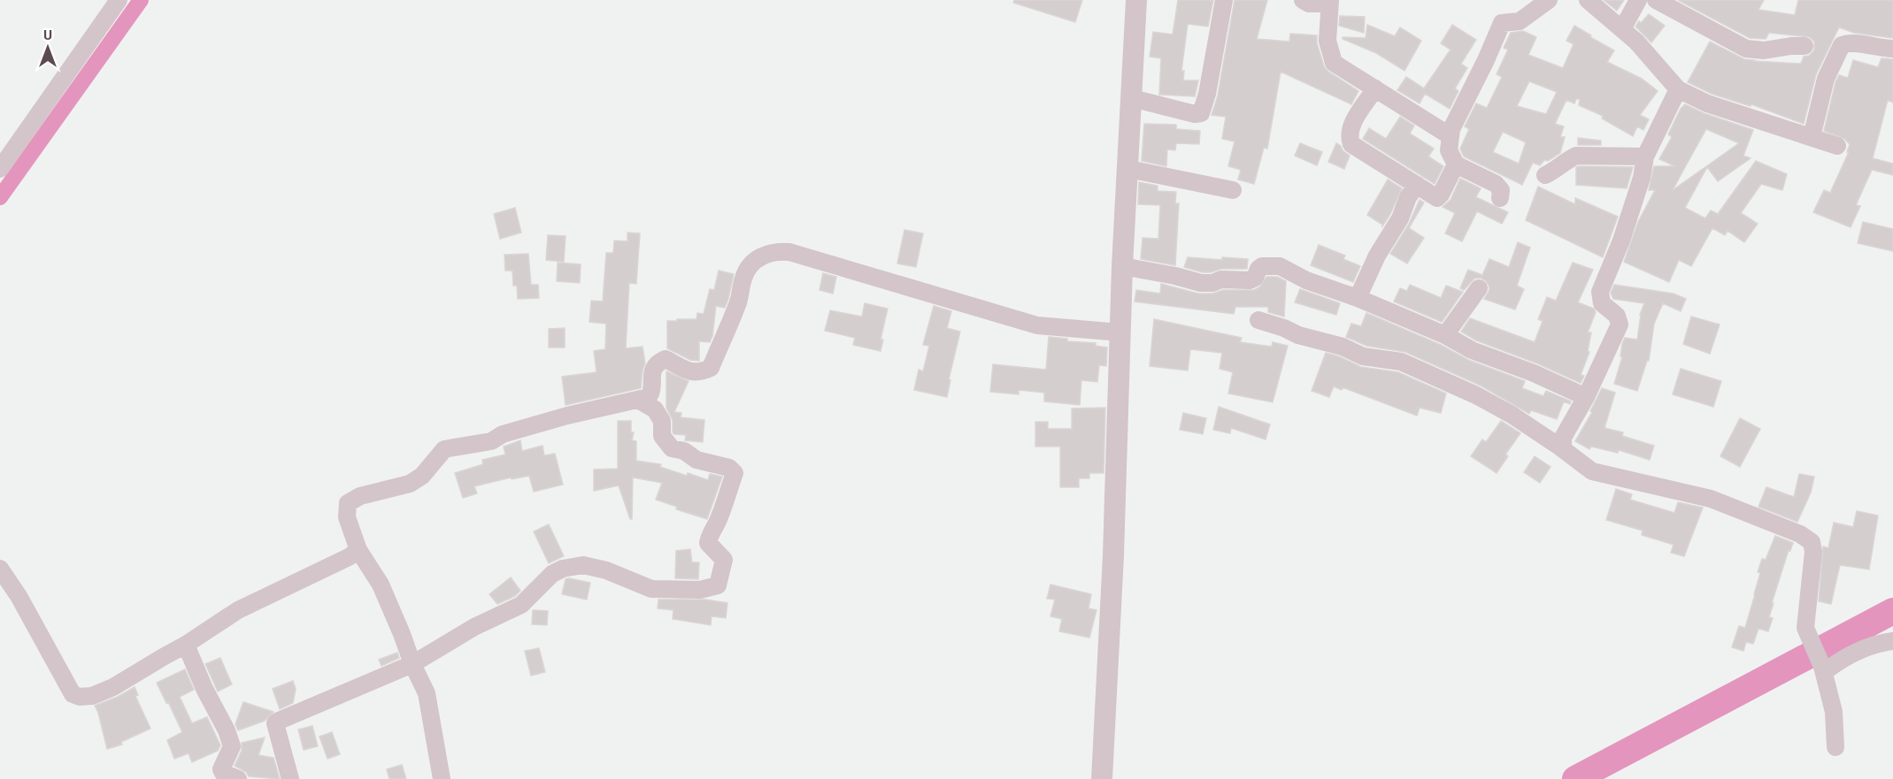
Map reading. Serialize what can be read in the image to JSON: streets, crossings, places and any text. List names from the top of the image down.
{
  "north": "top"
}
